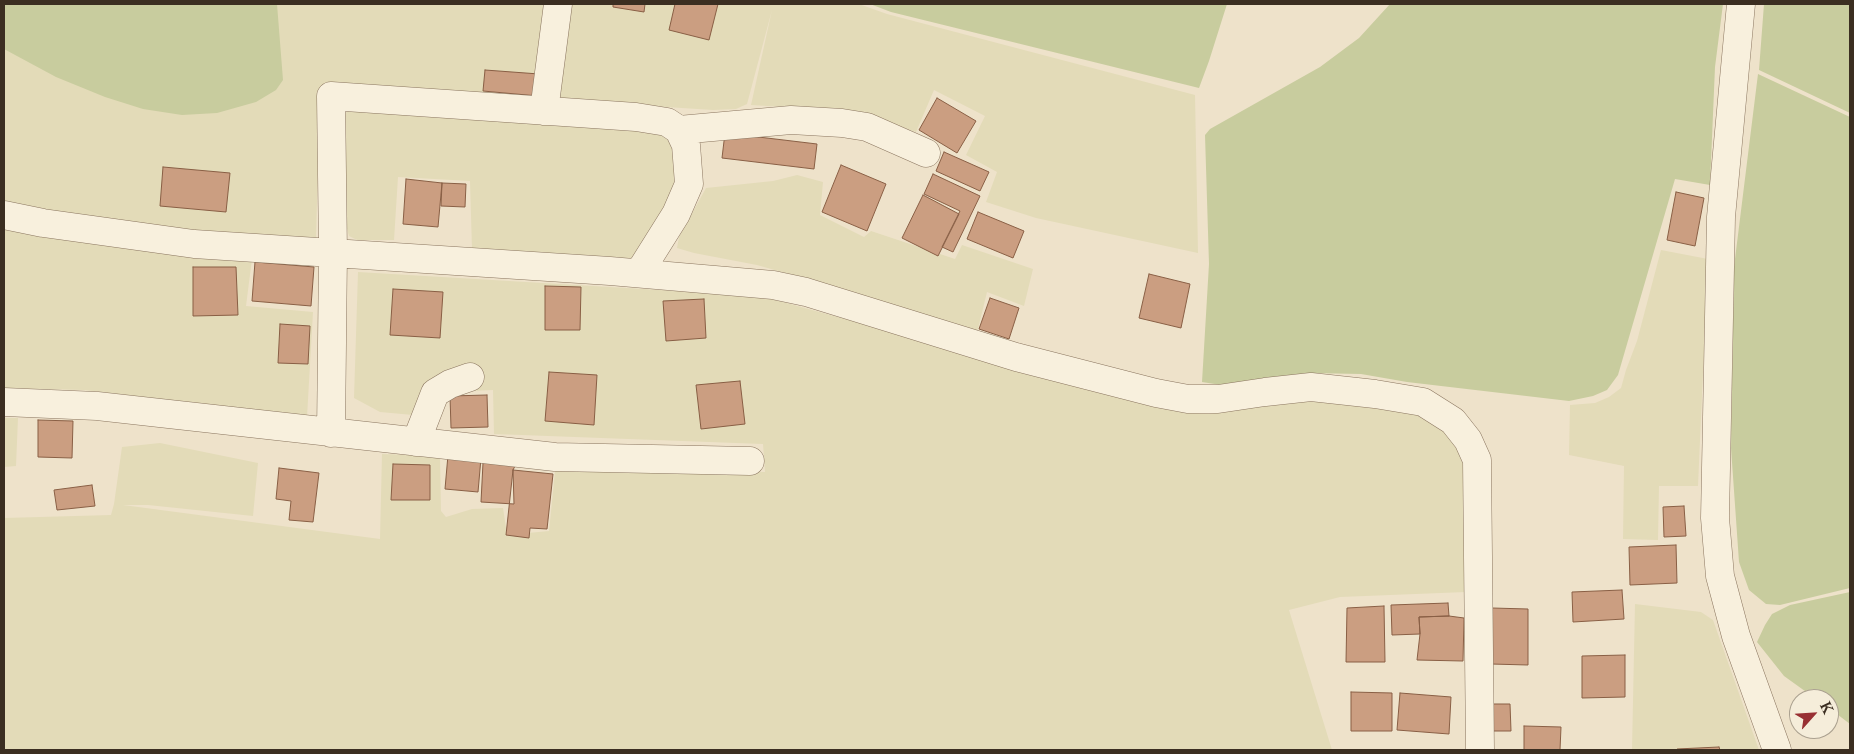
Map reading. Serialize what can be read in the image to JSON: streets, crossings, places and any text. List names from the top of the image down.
{
  "north": "top right"
}
